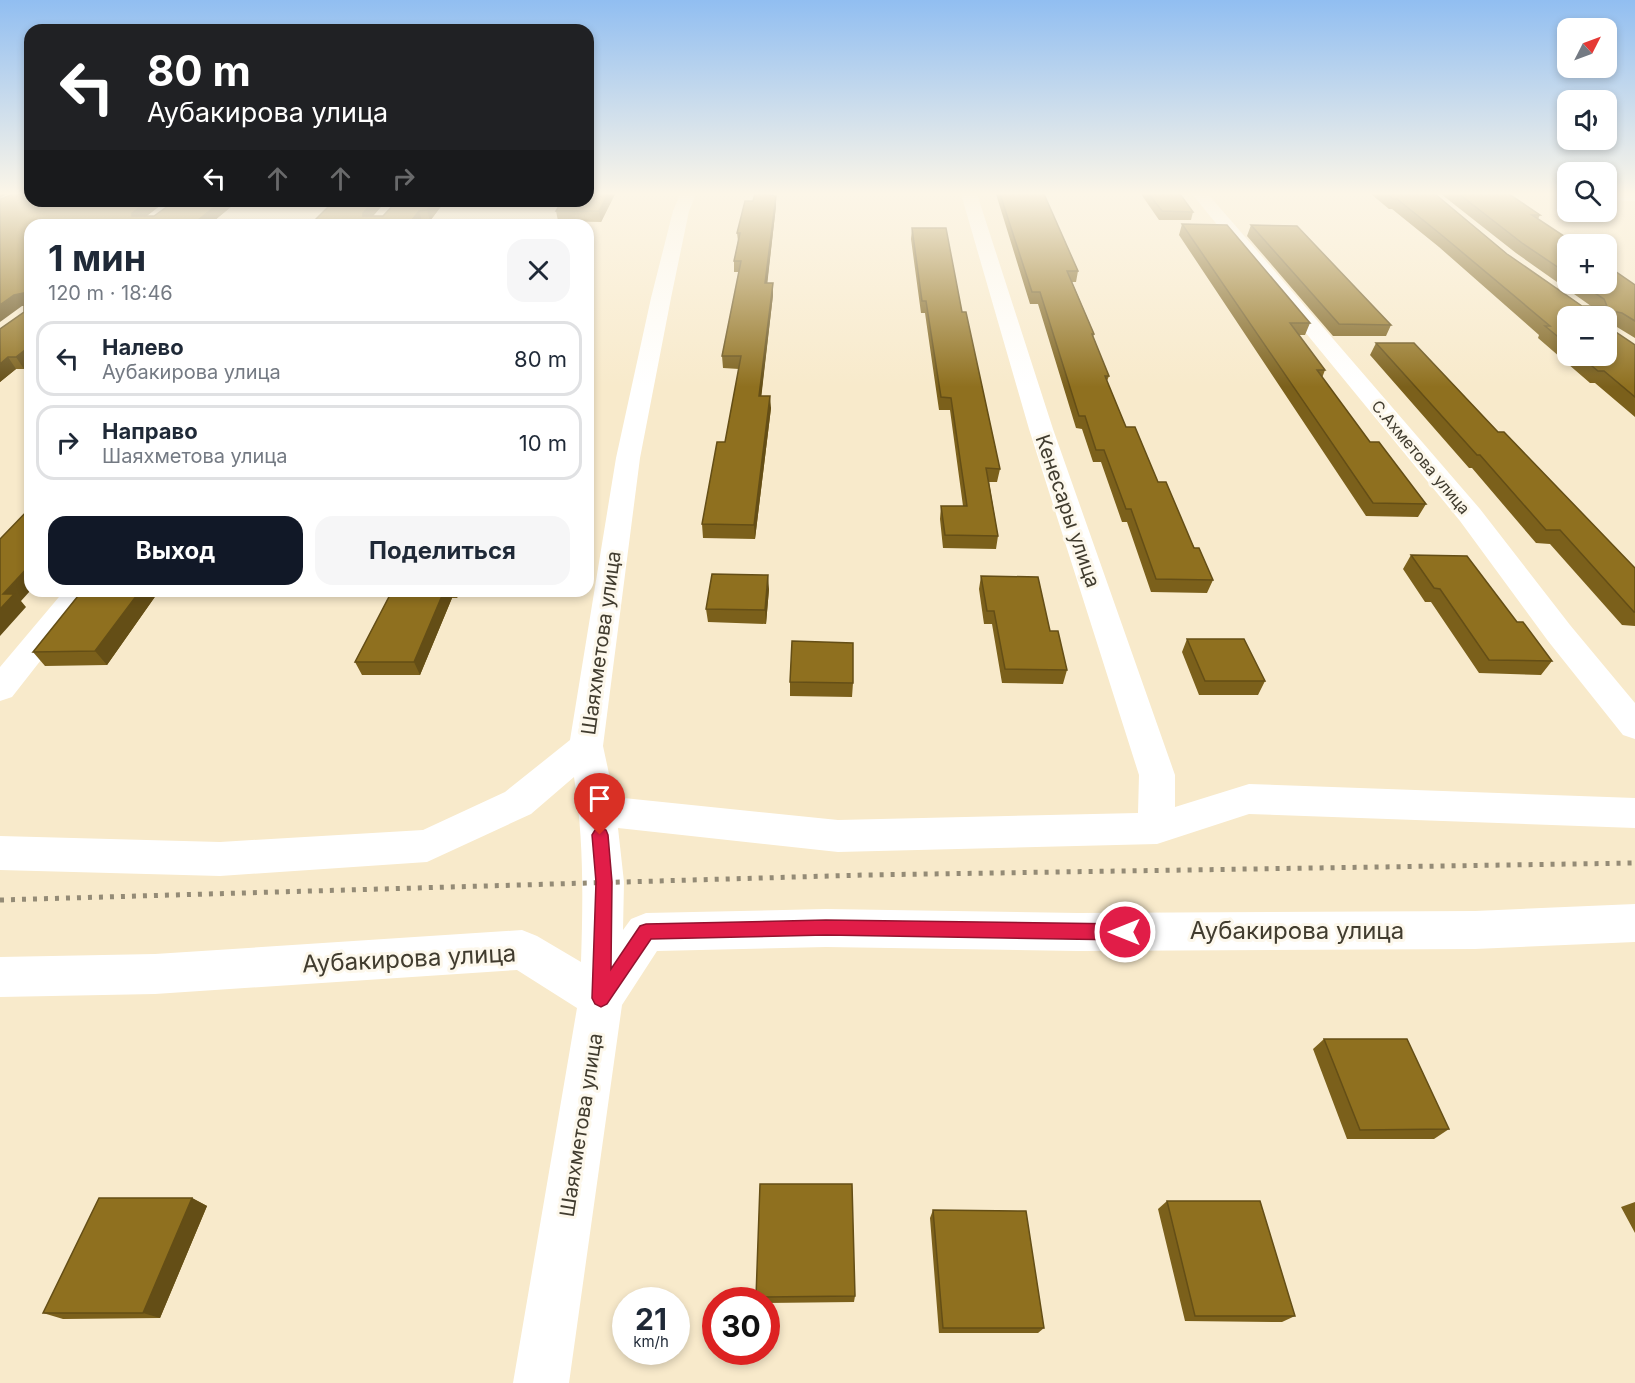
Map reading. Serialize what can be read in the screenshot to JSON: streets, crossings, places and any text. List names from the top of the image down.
{
  "streets": {
    "street": [
      "С.Ахметова улица",
      "Кенесары улица",
      "Шаяхметова улица",
      "Аубакирова улица"
    ]
  },
  "crossings": [
    ["Шаяхметова улица", "Аубакирова улица"]
  ],
  "north": "top right",
  "page": {
    "map_buttons": ["+", "−"],
    "turn": ["80 m", "Аубакирова улица"],
    "heading": ["1 мин", "120 m · 18:46"],
    "list": [
      {
        "name": "Налево",
        "note": "Аубакирова улица",
        "value": "80 m"
      },
      {
        "name": "Направо",
        "note": "Шаяхметова улица",
        "value": "10 m"
      }
    ],
    "buttons": ["Выход", "Поделиться"],
    "speed": "21 km/h",
    "limit": "30"
  }
}
